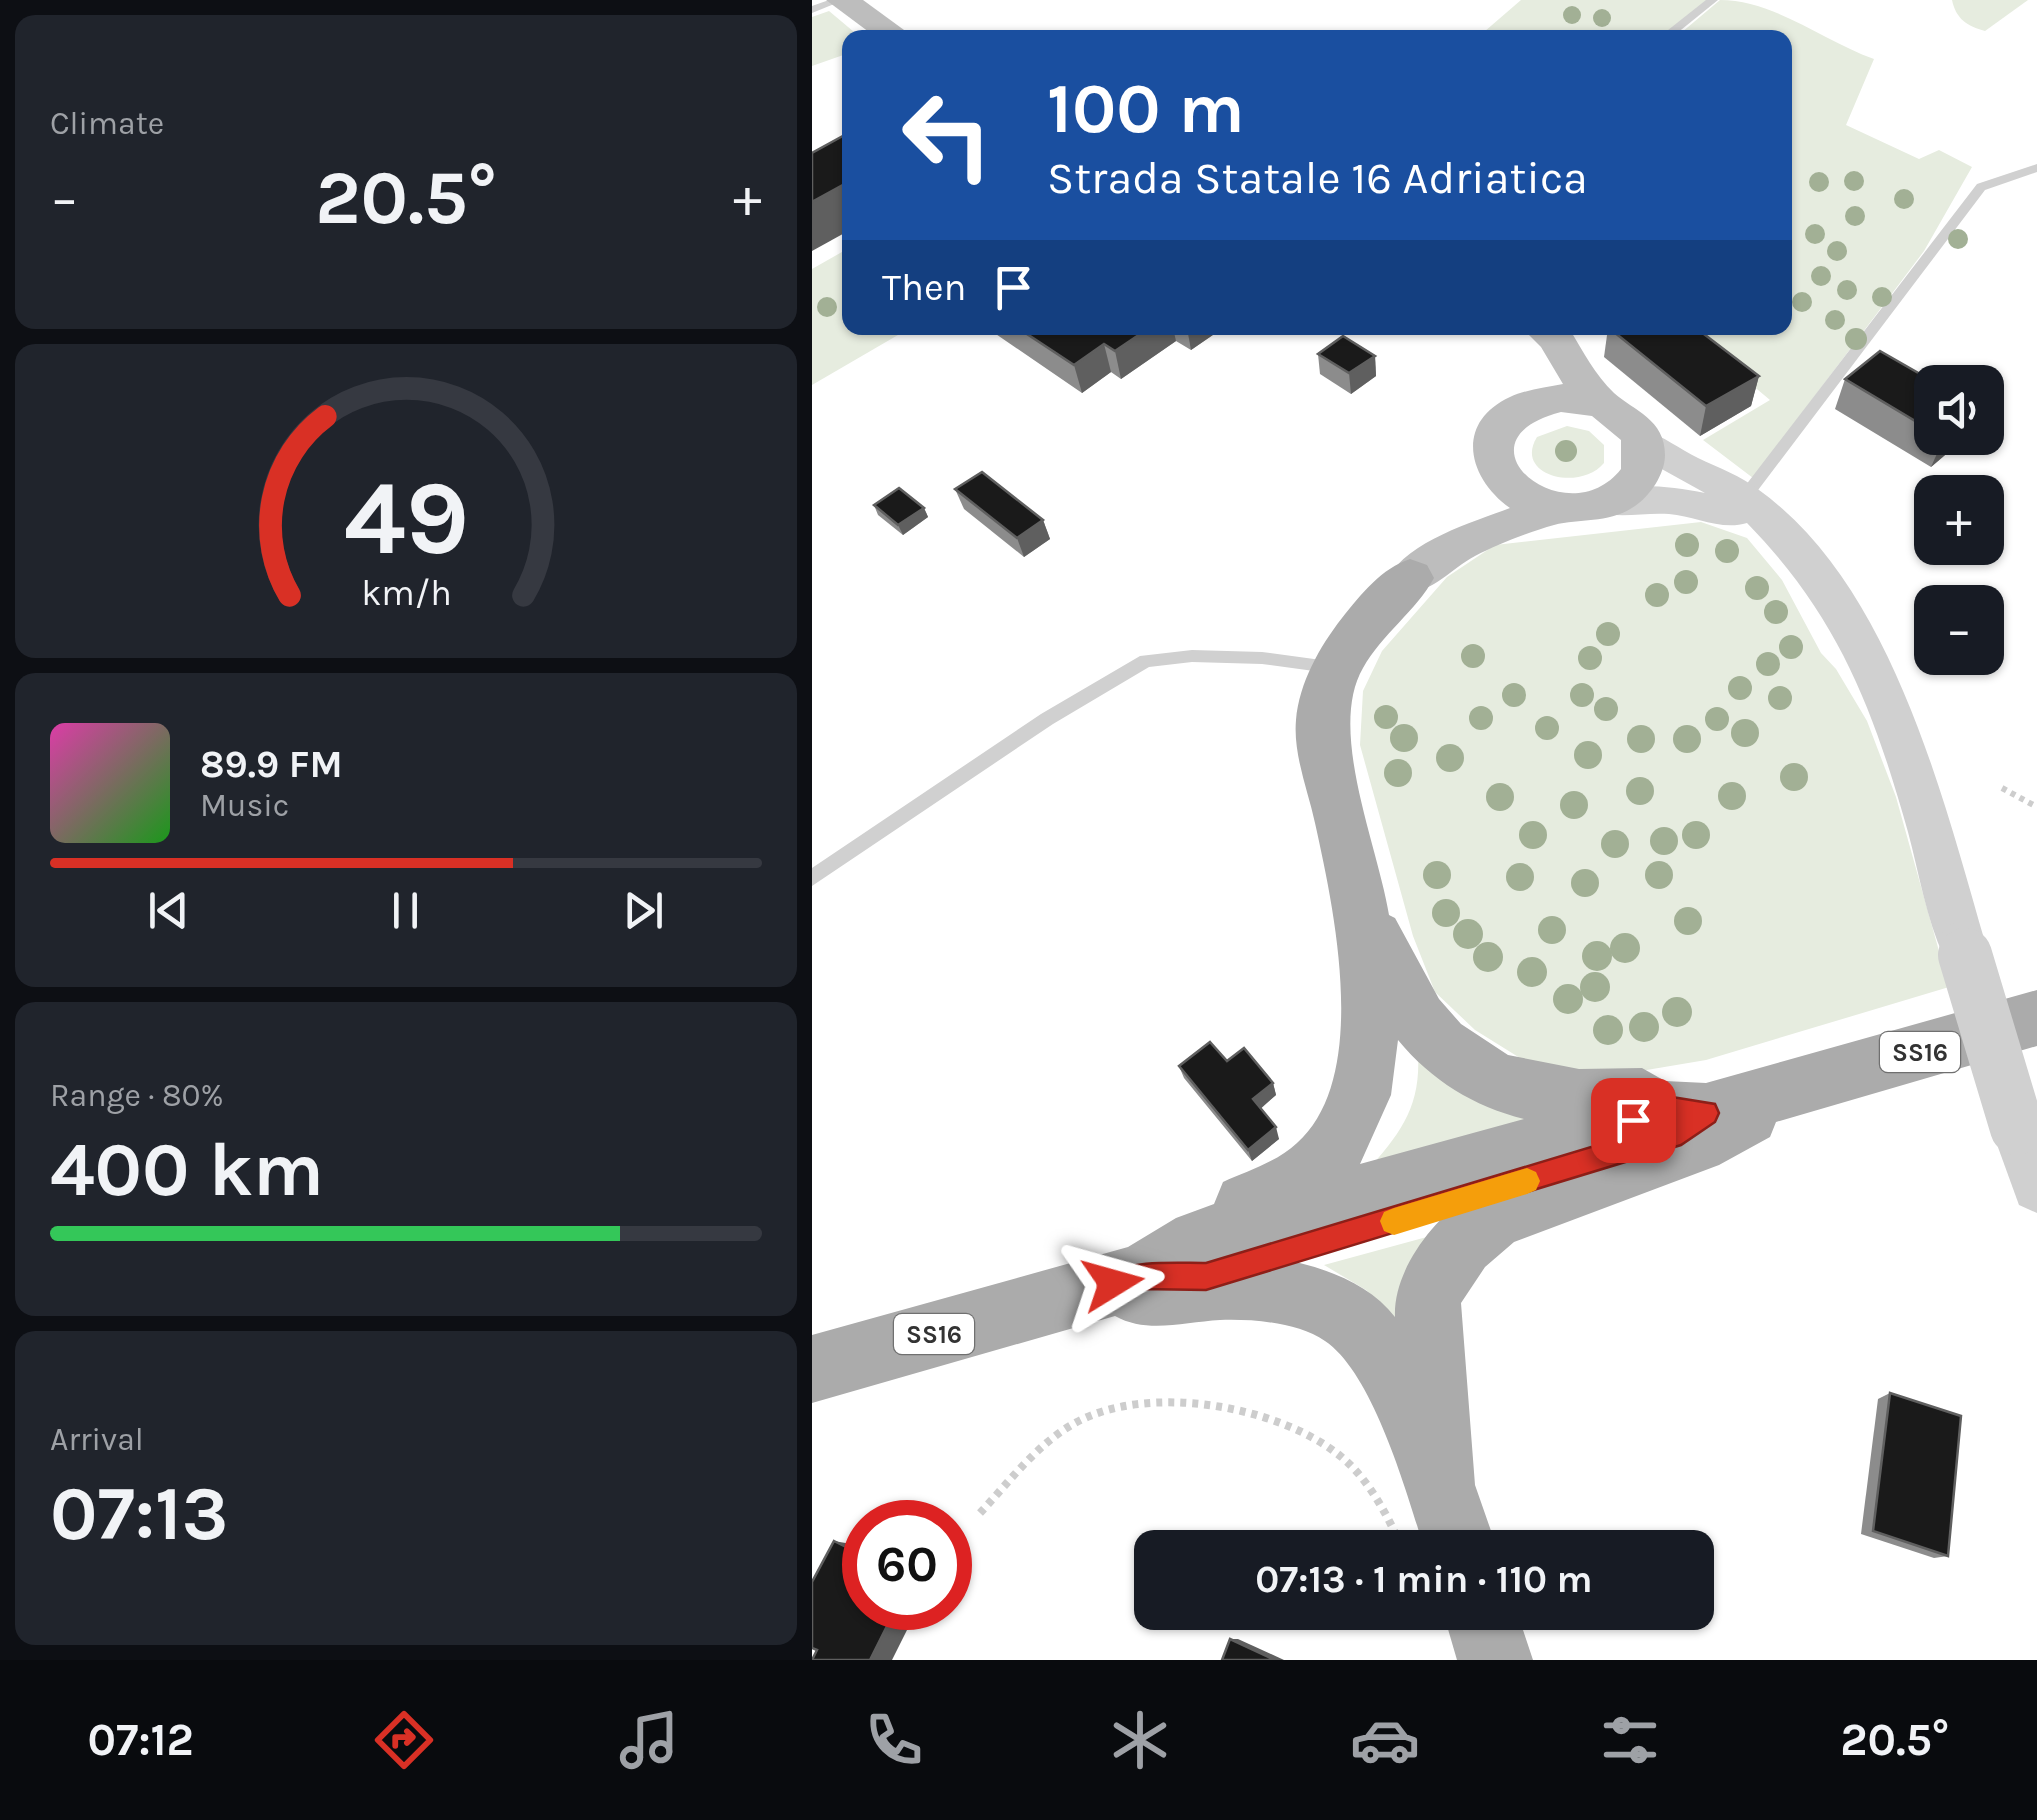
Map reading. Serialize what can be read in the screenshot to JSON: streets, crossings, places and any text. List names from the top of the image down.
{
  "streets": {
    "main road": ["SS16"]
  },
  "page": {
    "tile": [
      "Climate",
      ["Range · 80%", "400 km"],
      ["Arrival", "07:13"]
    ],
    "turn": ["100 m", "Strada Statale 16 Adriatica"],
    "heat": ["−", "20.5°", "+"],
    "then": "Then",
    "map_buttons": ["+", "−"],
    "song": ["89.9 FM", "Music"],
    "limit": "60",
    "trip": "07:13 · 1 min · 110 m",
    "tabs": ["07:12", "20.5°"],
    "gauge": ["49", "km/h"]
  }
}
